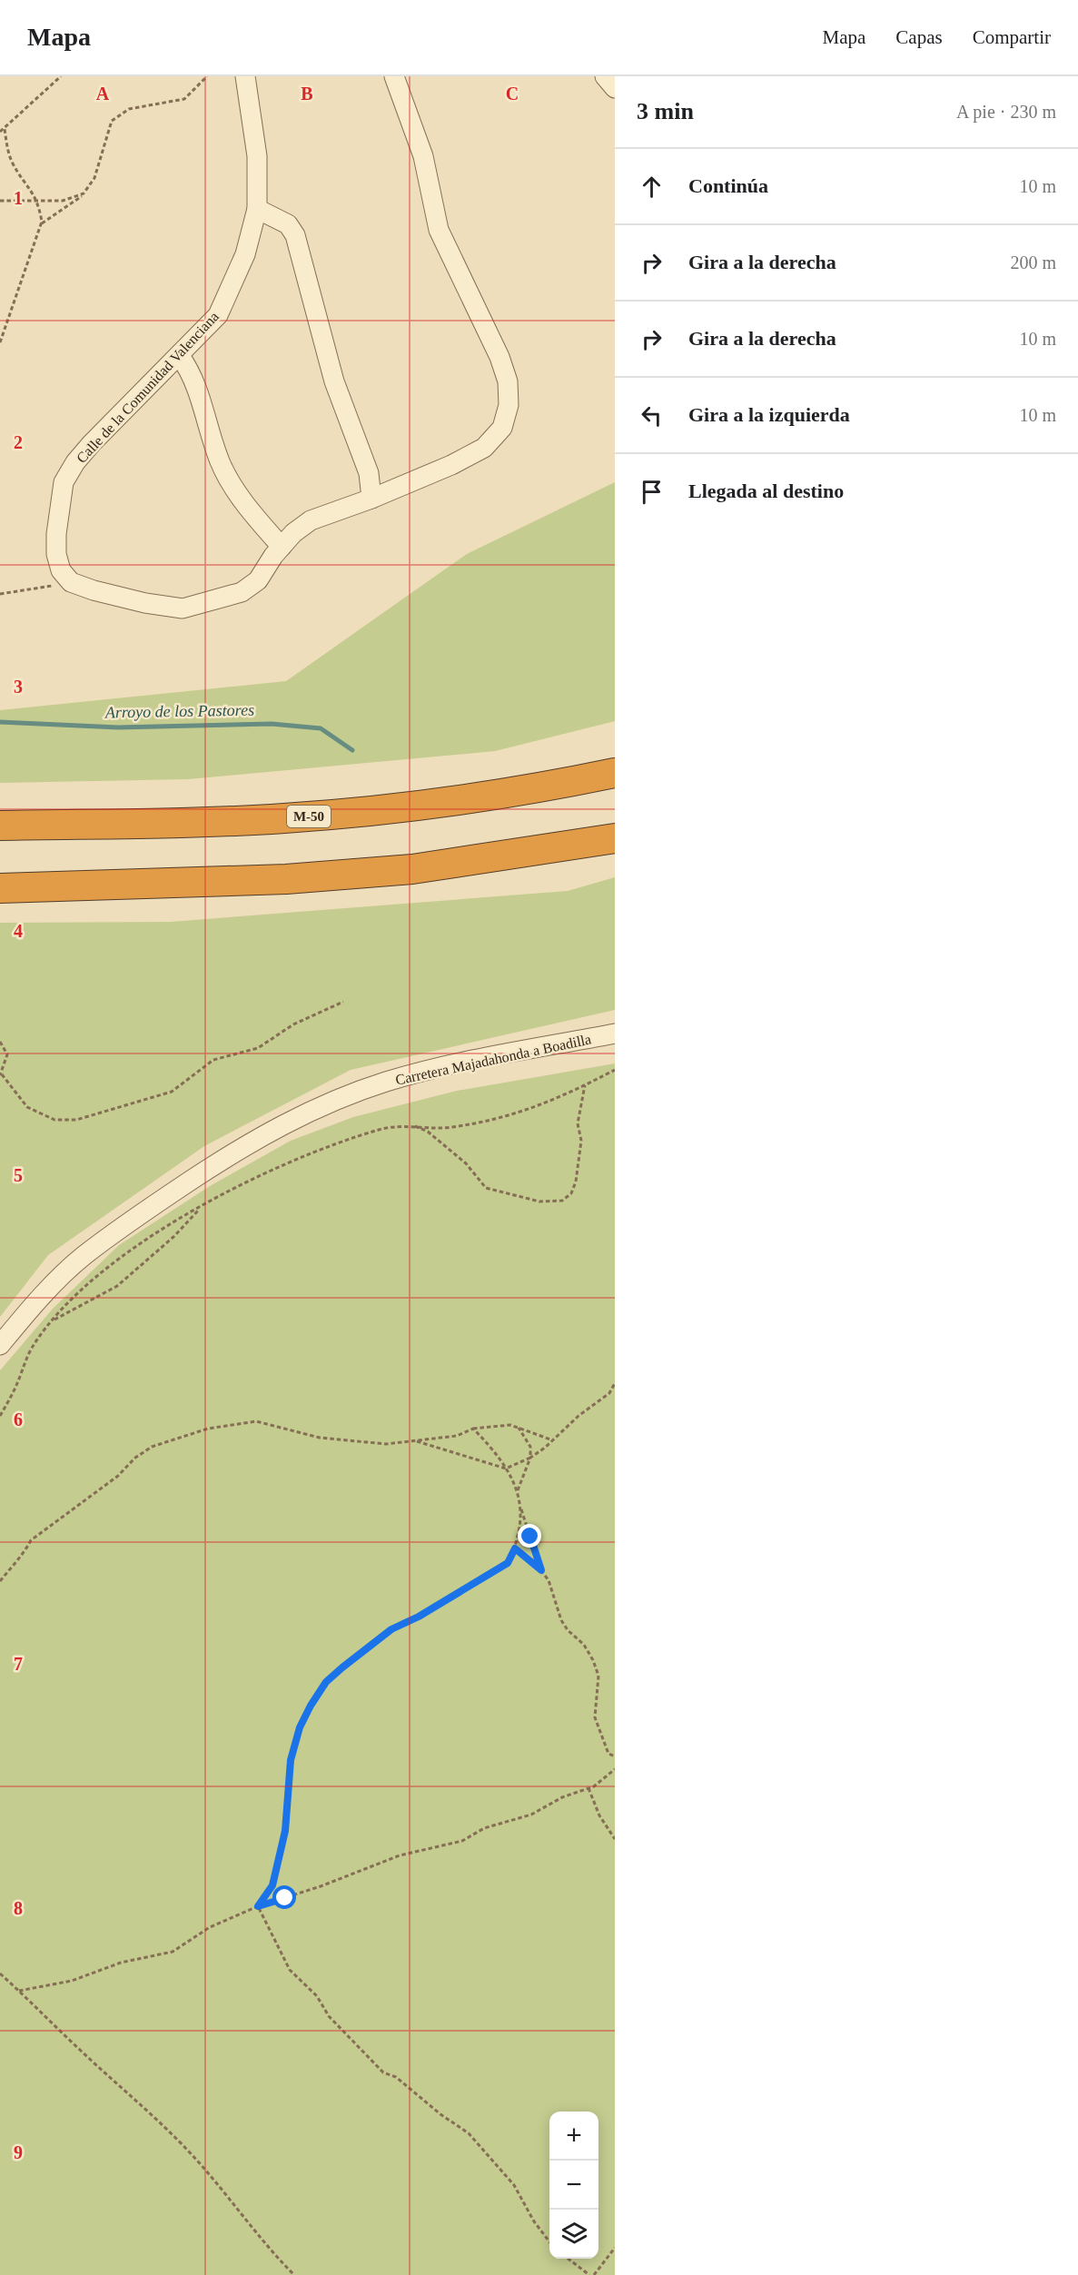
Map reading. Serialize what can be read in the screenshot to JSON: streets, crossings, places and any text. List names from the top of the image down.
{
  "streets": {
    "highway": ["M-50"],
    "street": ["Calle de la Comunidad Valenciana", "Carretera Majadahonda a Boadilla"]
  },
  "water": ["Arroyo de los Pastores"],
  "page": {
    "header": "Mapa",
    "nav": ["Mapa", "Capas", "Compartir"],
    "heading": ["3 min", "A pie · 230 m"],
    "list": [
      ["Continúa", "10 m"],
      ["Gira a la derecha", "200 m"],
      ["Gira a la derecha", "10 m"],
      ["Gira a la izquierda", "10 m"],
      "Llegada al destino"
    ],
    "map_buttons": ["+", "−"]
  },
  "grid": {
    "columns": ["A", "B", "C"],
    "rows": [
      "1",
      "2",
      "3",
      "4",
      "5",
      "6",
      "7",
      "8",
      "9"
    ]
  }
}
